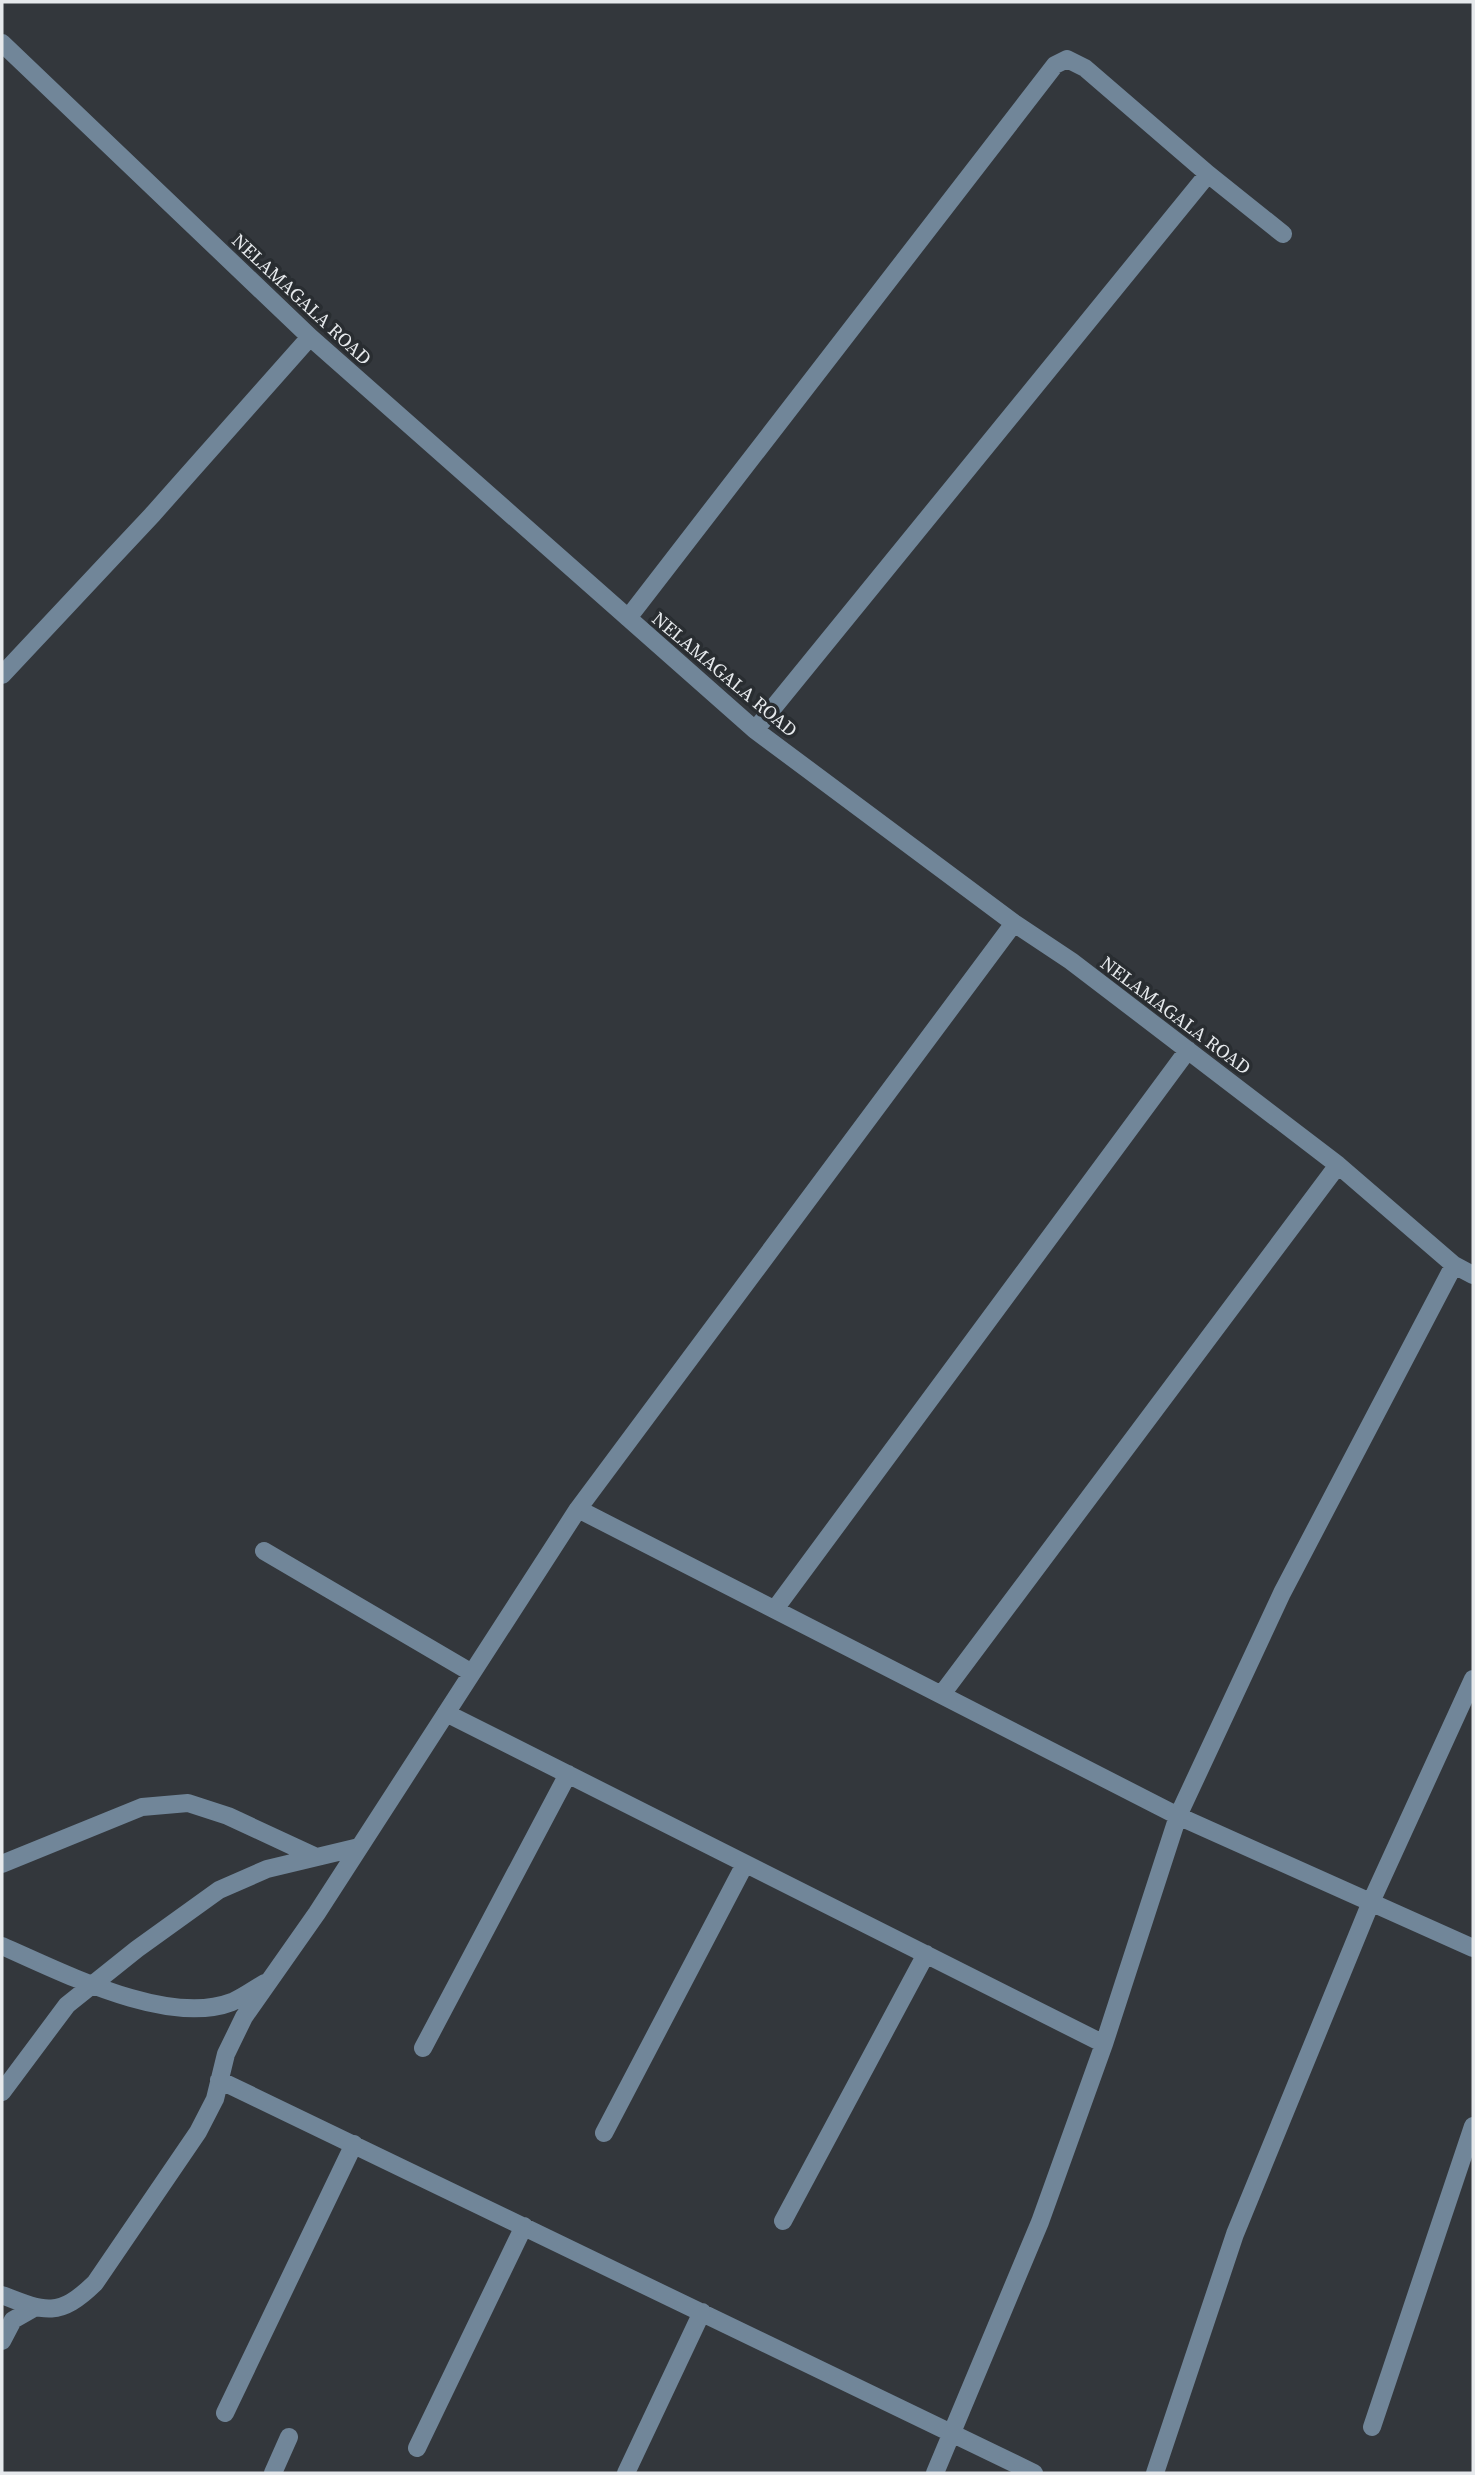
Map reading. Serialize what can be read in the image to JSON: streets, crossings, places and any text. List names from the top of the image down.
{
  "streets": {
    "street": ["NELAMAGALA ROAD"]
  }
}
